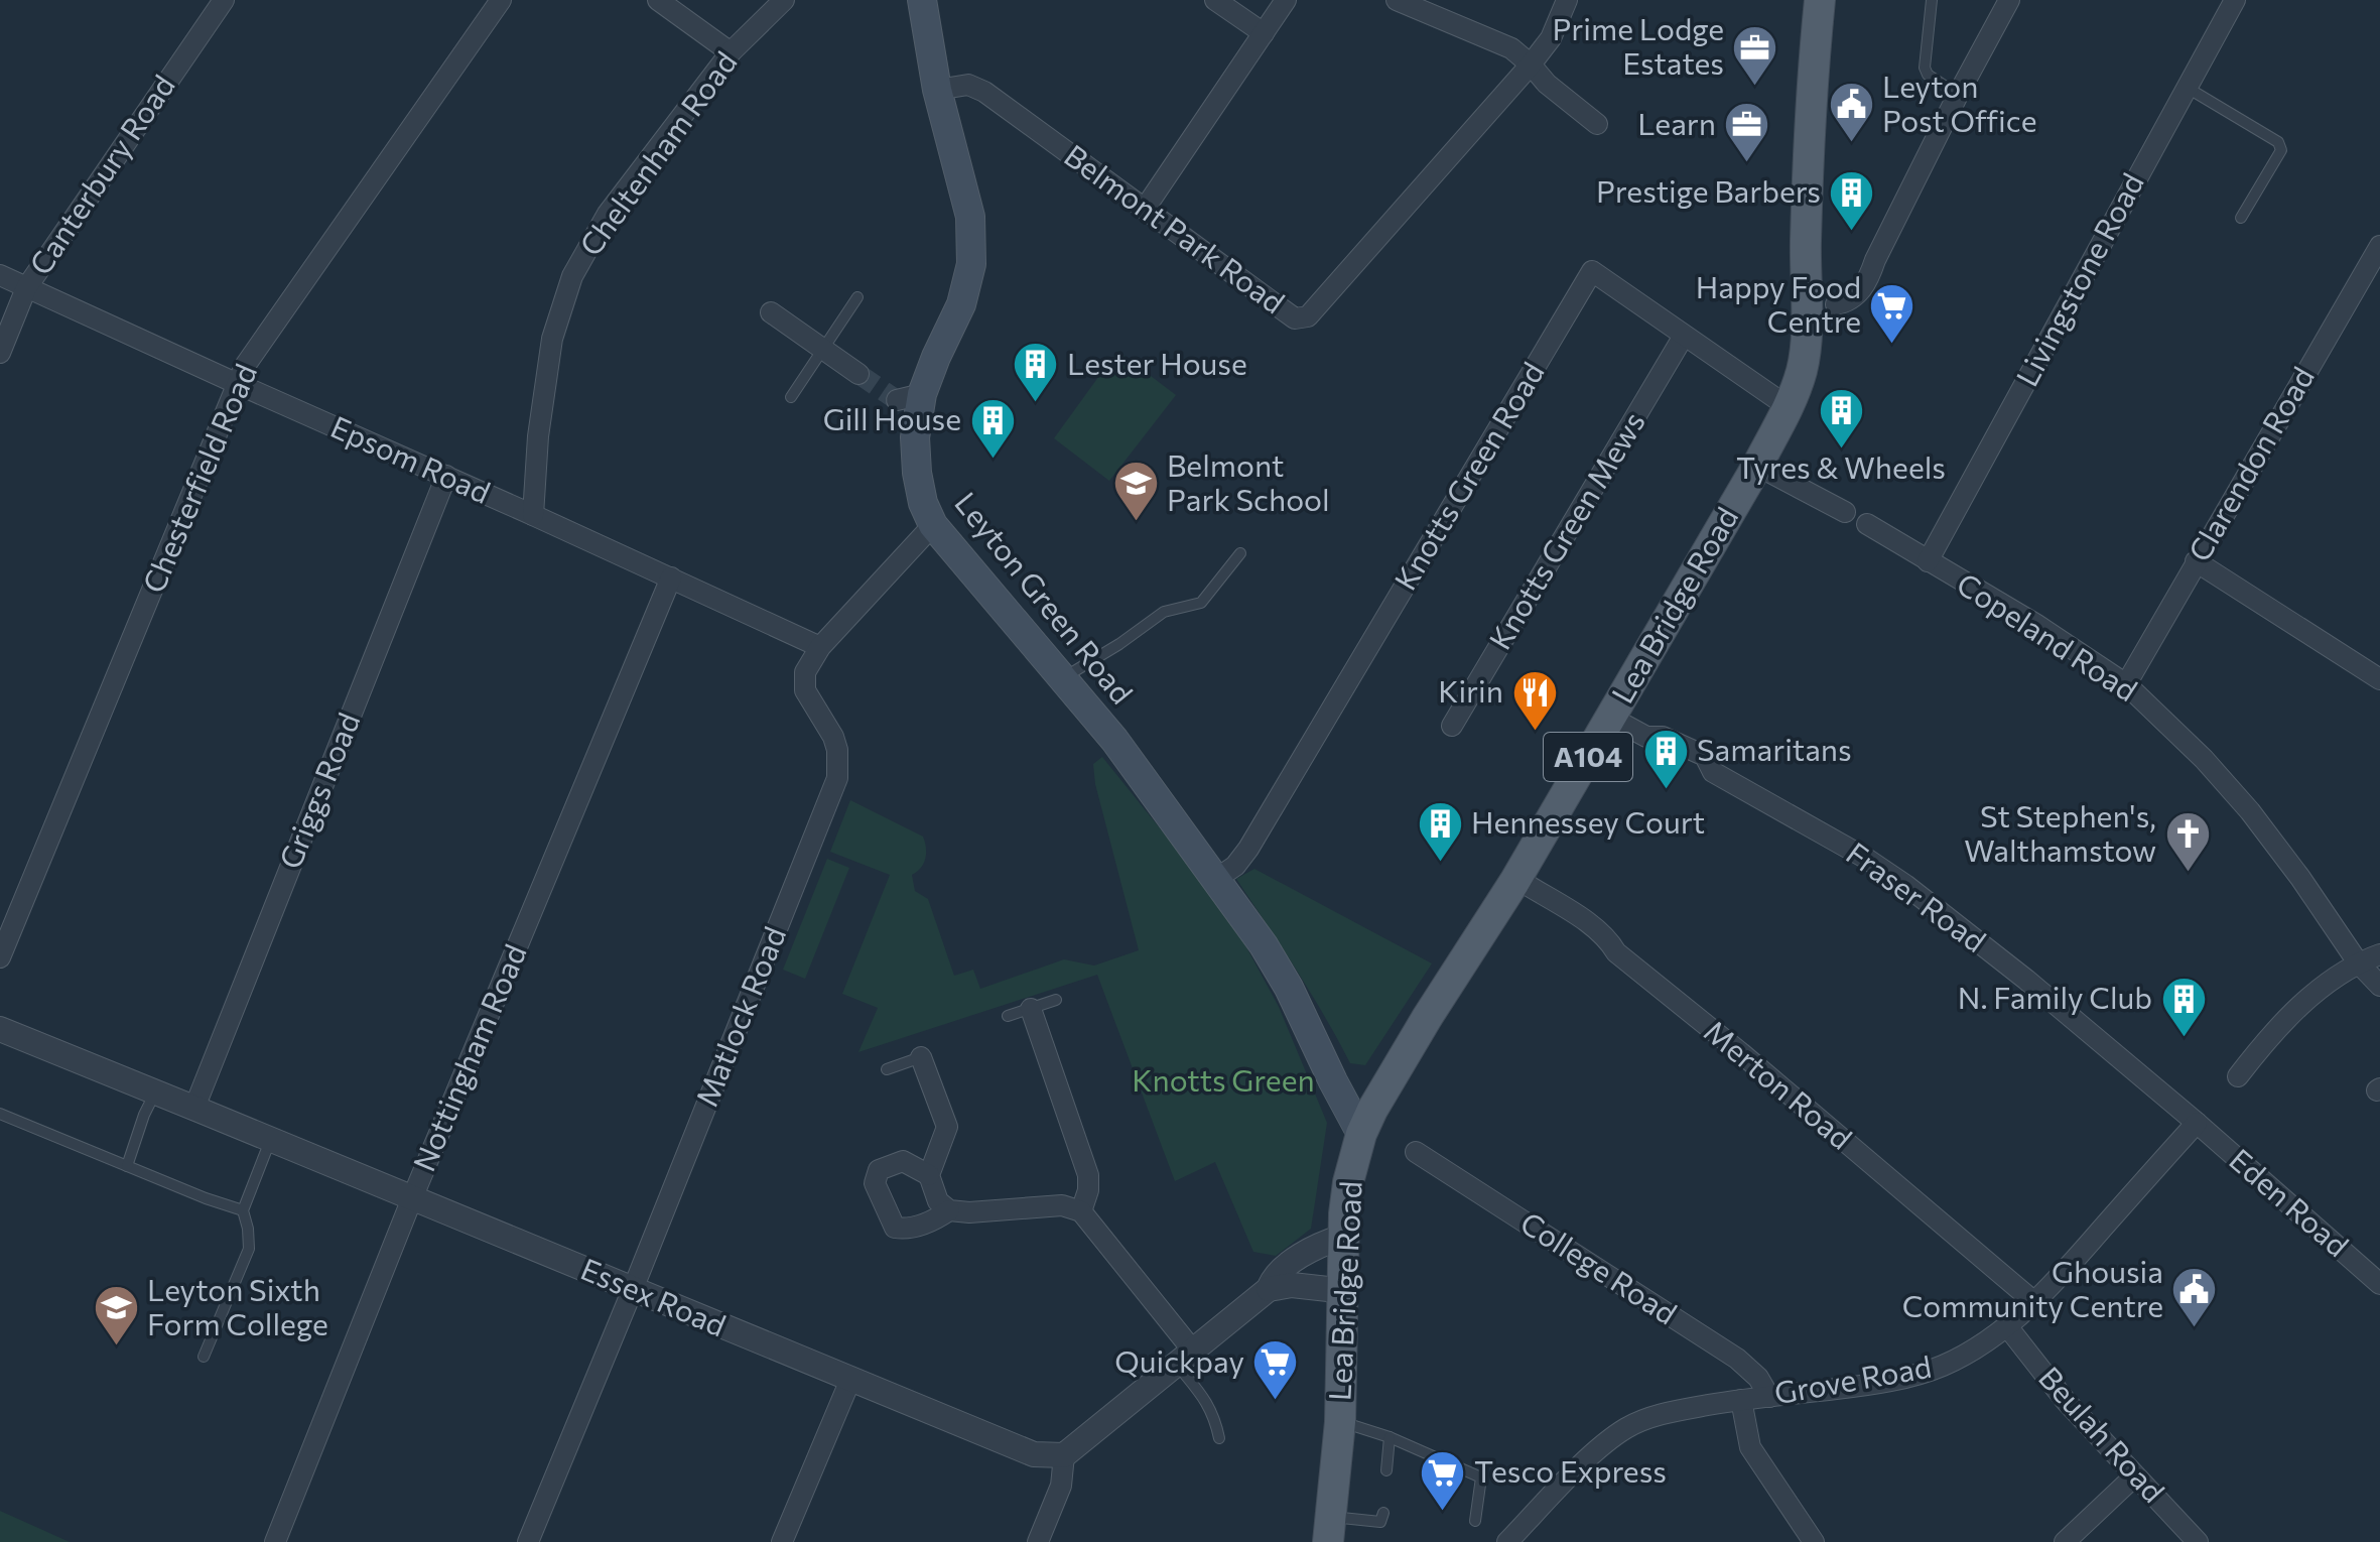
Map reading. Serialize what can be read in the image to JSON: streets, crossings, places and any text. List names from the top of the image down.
{
  "streets": {
    "main road": ["Leyton Green Road", "Lea Bridge Road", "A104"],
    "street": [
      "Cheltenham Road",
      "Canterbury Road",
      "Belmont Park Road",
      "Livingstone Road",
      "Epsom Road",
      "Clarendon Road",
      "Knotts Green Road",
      "Chesterfield Road",
      "Knotts Green Mews",
      "Copeland Road",
      "Griggs Road",
      "Fraser Road",
      "Matlock Road",
      "Nottingham Road",
      "Merton Road",
      "Eden Road",
      "College Road",
      "Essex Road",
      "Grove Road",
      "Beulah Road"
    ]
  },
  "crossings": [
    ["Cheltenham Road", "Epsom Road"],
    ["Canterbury Road", "Epsom Road"],
    ["Belmont Park Road", "Leyton Green Road"],
    ["Livingstone Road", "Copeland Road"],
    ["Epsom Road", "Chesterfield Road"],
    ["Epsom Road", "Griggs Road"],
    ["Epsom Road", "Matlock Road"],
    ["Epsom Road", "Nottingham Road"],
    ["Clarendon Road", "Copeland Road"],
    ["Knotts Green Road", "Knotts Green Mews"],
    ["Knotts Green Road", "Leyton Green Road"],
    ["Knotts Green Road", "Lea Bridge Road"],
    ["Leyton Green Road", "Lea Bridge Road"],
    ["Leyton Green Road", "Matlock Road"],
    ["Lea Bridge Road", "Fraser Road"],
    ["Lea Bridge Road", "Merton Road"],
    ["Griggs Road", "Essex Road"],
    ["Fraser Road", "Eden Road"],
    ["Fraser Road", "Grove Road"],
    ["Matlock Road", "Essex Road"],
    ["Nottingham Road", "Essex Road"],
    ["Merton Road", "Grove Road"],
    ["Eden Road", "Grove Road"],
    ["College Road", "Grove Road"],
    ["Grove Road", "Beulah Road"]
  ],
  "parks": ["Knotts Green"],
  "places": {
    "office": ["Prime Lodge Estates", "Learn"],
    "public building": ["Leyton Post Office", "Ghousia Community Centre"],
    "building": [
      "Prestige Barbers",
      "Lester House",
      "Tyres & Wheels",
      "Gill House",
      "Samaritans",
      "Hennessey Court",
      "N. Family Club"
    ],
    "supermarket": ["Happy Food Centre", "Quickpay", "Tesco Express"],
    "school or university": ["Belmont Park School", "Leyton Sixth Form College"],
    "restaurant": ["Kirin"],
    "church": ["St Stephen's, Walthamstow"]
  }
}
